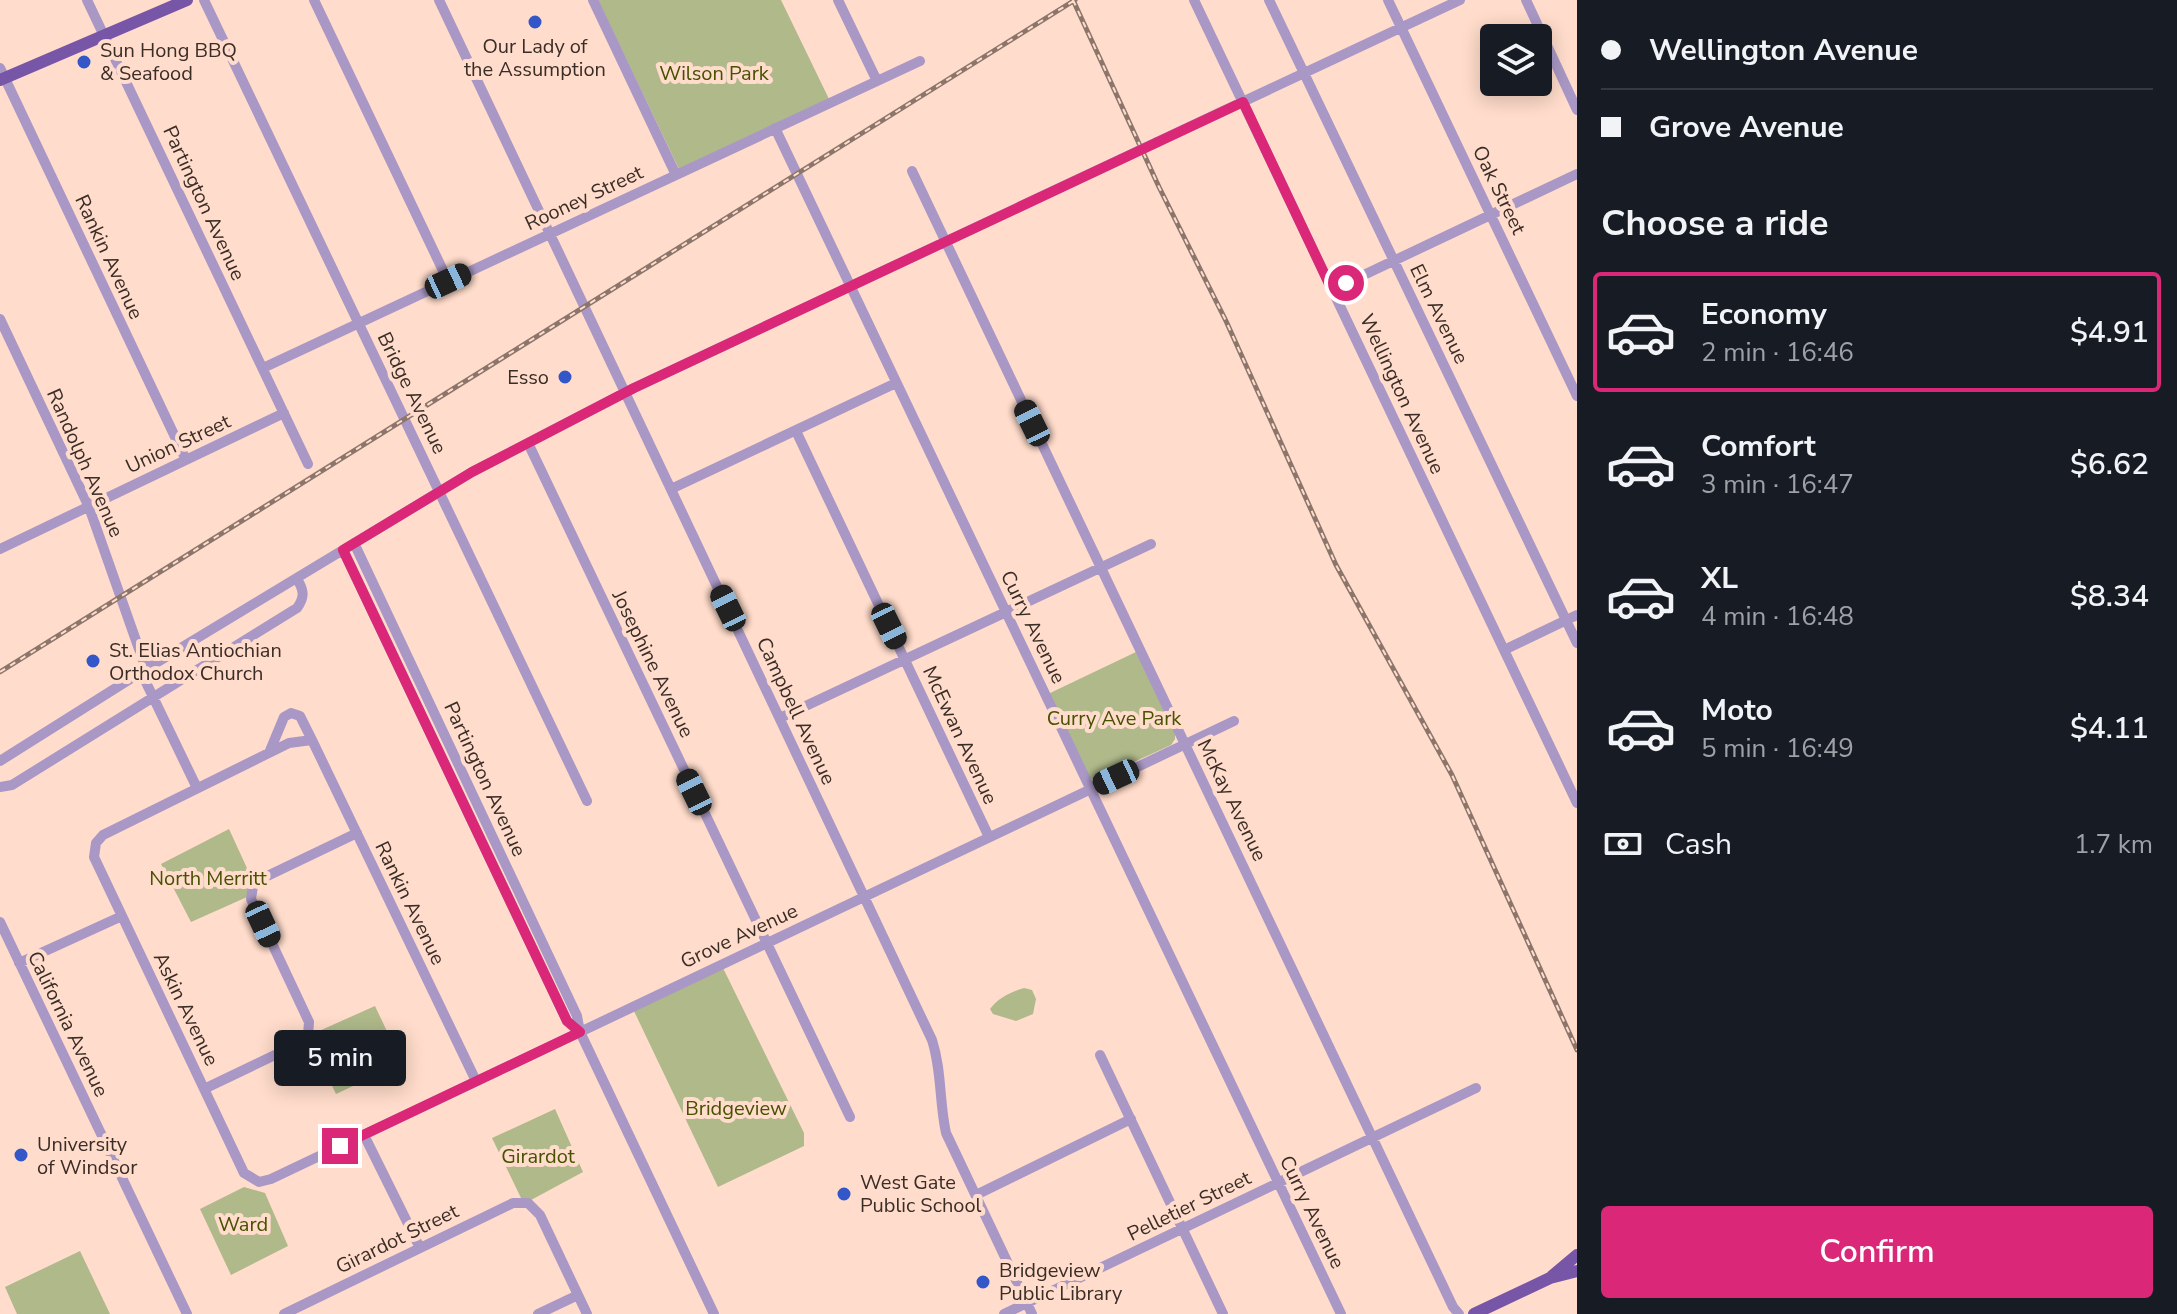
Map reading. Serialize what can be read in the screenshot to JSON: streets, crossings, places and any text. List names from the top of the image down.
{
  "streets": {
    "street": [
      "Oak Street",
      "Rooney Street",
      "Partington Avenue",
      "Rankin Avenue",
      "Elm Avenue",
      "Bridge Avenue",
      "Wellington Avenue",
      "Union Street",
      "Randolph Avenue",
      "Curry Avenue",
      "Josephine Avenue",
      "Campbell Avenue",
      "McEwan Avenue",
      "McKay Avenue",
      "Grove Avenue",
      "Askin Avenue",
      "California Avenue",
      "Pelletier Street",
      "Girardot Street"
    ]
  },
  "crossings": [
    ["Rooney Street", "Partington Avenue"],
    ["Rooney Street", "Bridge Avenue"],
    ["Rooney Street", "Curry Avenue"],
    ["Rooney Street", "Campbell Avenue"],
    ["Partington Avenue", "Union Street"],
    ["Partington Avenue", "Grove Avenue"],
    ["Rankin Avenue", "Union Street"],
    ["Rankin Avenue", "Grove Avenue"],
    ["Union Street", "Randolph Avenue"],
    ["Randolph Avenue", "Askin Avenue"],
    ["Curry Avenue", "Grove Avenue"],
    ["Curry Avenue", "Pelletier Street"],
    ["Josephine Avenue", "Grove Avenue"],
    ["Campbell Avenue", "Grove Avenue"],
    ["Campbell Avenue", "Pelletier Street"],
    ["McEwan Avenue", "Grove Avenue"],
    ["McKay Avenue", "Grove Avenue"],
    ["McKay Avenue", "Pelletier Street"],
    ["Grove Avenue", "Askin Avenue"]
  ],
  "parks": [
    "Wilson Park",
    "Curry Ave Park",
    "North Merritt",
    "Bridgeview",
    "Girardot",
    "Ward"
  ],
  "places": [
    "Our Lady of the Assumption",
    "Sun Hong BBQ & Seafood",
    "Esso",
    "St. Elias Antiochian Orthodox Church",
    "University of Windsor",
    "West Gate Public School",
    "Bridgeview Public Library"
  ],
  "page": {
    "banner": ["Wellington Avenue", "Grove Avenue"],
    "heading": "Choose a ride",
    "list": [
      {
        "name": "Economy",
        "note": "2 min · 16:46",
        "value": "$4.91"
      },
      {
        "name": "Comfort",
        "note": "3 min · 16:47",
        "value": "$6.62"
      },
      {
        "name": "XL",
        "note": "4 min · 16:48",
        "value": "$8.34"
      },
      {
        "name": "Moto",
        "note": "5 min · 16:49",
        "value": "$4.11"
      }
    ],
    "pay": ["Cash", "1.7 km"],
    "bubble": "5 min",
    "buttons": "Confirm"
  }
}
